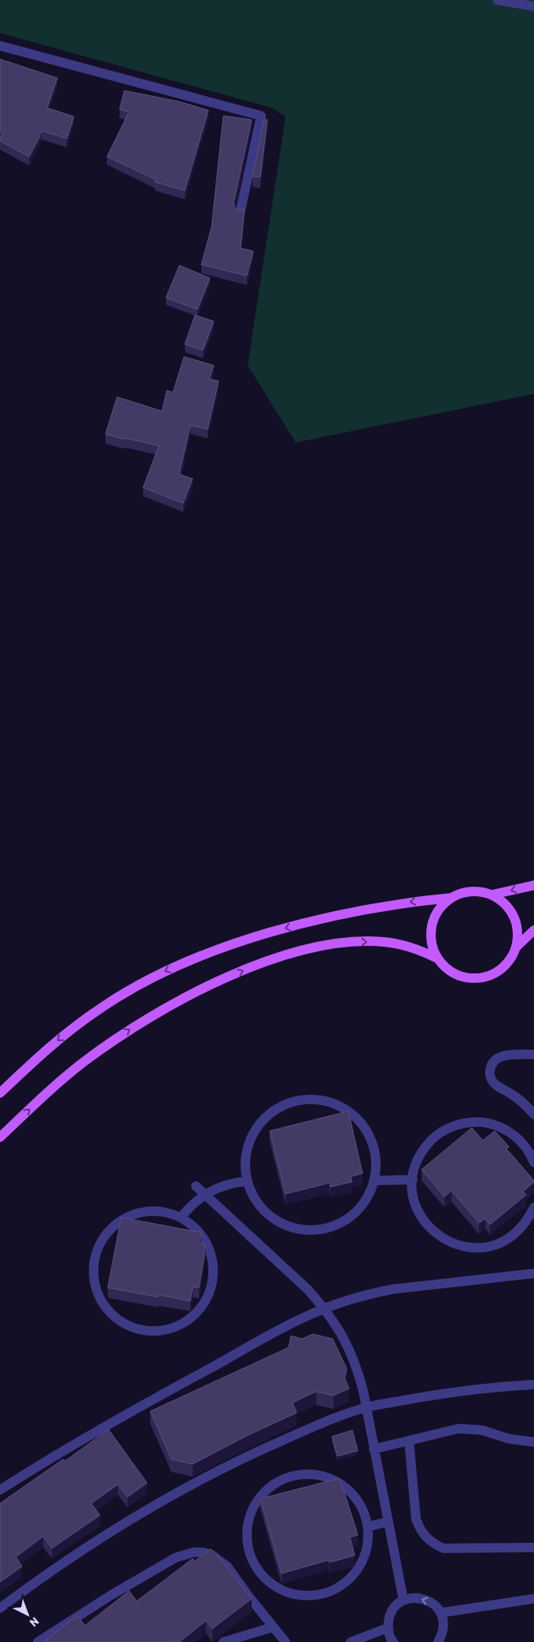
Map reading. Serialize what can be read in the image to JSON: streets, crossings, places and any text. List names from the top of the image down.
{
  "north": "bottom right"
}
